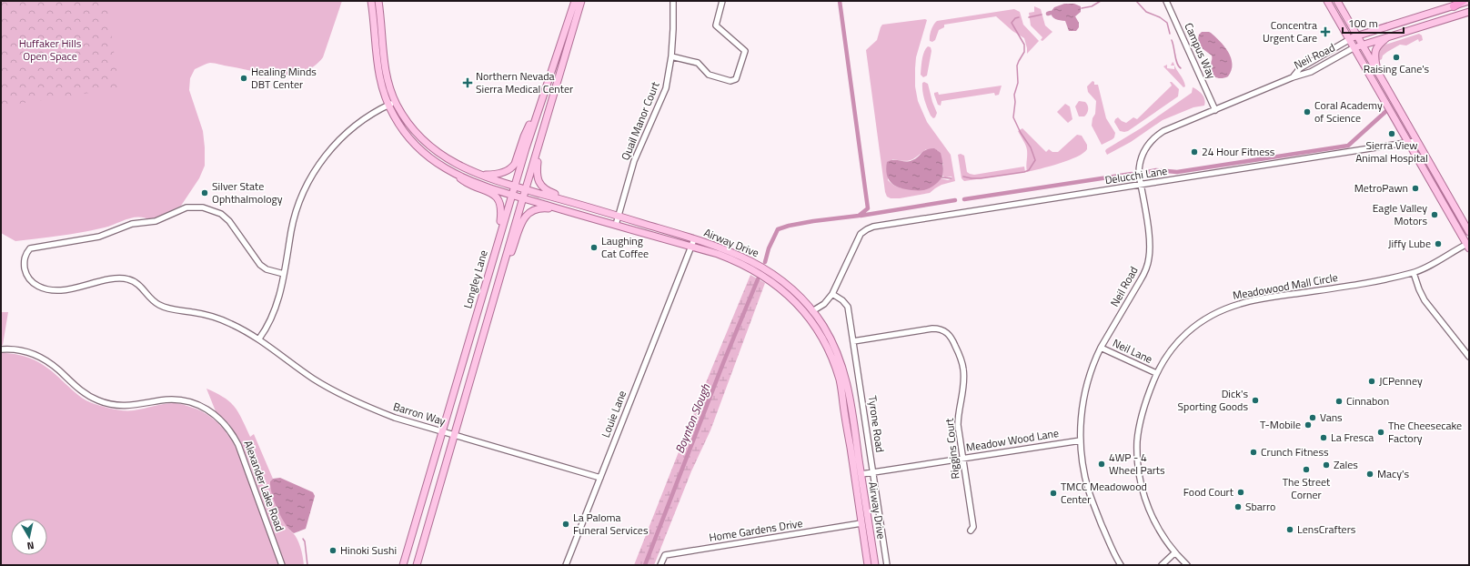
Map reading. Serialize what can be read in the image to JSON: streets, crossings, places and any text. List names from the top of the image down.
{
  "streets": {
    "main road": ["Neil Road", "Airway Drive", "Longley Lane"],
    "street": [
      "Campus Way",
      "Quail Manor Court",
      "Delucchi Lane",
      "Meadowood Mall Circle",
      "Neil Lane",
      "Barron Way",
      "Louie Lane",
      "Tyrone Road",
      "Meadow Wood Lane",
      "Riggins Court",
      "Alexander Lake Road",
      "Home Gardens Drive"
    ]
  },
  "crossings": [
    ["Campus Way", "Neil Road"],
    ["Neil Road", "Delucchi Lane"],
    ["Neil Road", "Neil Lane"],
    ["Neil Road", "Meadow Wood Lane"],
    ["Quail Manor Court", "Airway Drive"],
    ["Delucchi Lane", "Tyrone Road"],
    ["Airway Drive", "Longley Lane"],
    ["Airway Drive", "Louie Lane"],
    ["Airway Drive", "Meadow Wood Lane"],
    ["Airway Drive", "Home Gardens Drive"],
    ["Longley Lane", "Barron Way"],
    ["Meadowood Mall Circle", "Neil Lane"],
    ["Barron Way", "Louie Lane"],
    ["Tyrone Road", "Meadow Wood Lane"],
    ["Tyrone Road", "Riggins Court"],
    ["Meadow Wood Lane", "Riggins Court"]
  ],
  "water": ["Boynton Slough"],
  "parks": ["Huffaker Hills Open Space"],
  "places": {
    "health": ["Concentra Urgent Care", "Northern Nevada Sierra Medical Center"],
    "other": [
      "Raising Cane's",
      "Healing Minds DBT Center",
      "Coral Academy of Science",
      "Sierra View Animal Hospital",
      "24 Hour Fitness",
      "MetroPawn",
      "Silver State Ophthalmology",
      "Eagle Valley Motors",
      "Jiffy Lube",
      "Laughing Cat Coffee",
      "JCPenney",
      "Dick's Sporting Goods",
      "Cinnabon",
      "Vans",
      "T-Mobile",
      "The Cheesecake Factory",
      "La Fresca",
      "Crunch Fitness",
      "4WP - 4 Wheel Parts",
      "Zales",
      "The Street Corner",
      "Macy's",
      "Food Court",
      "TMCC Meadowood Center",
      "Sbarro",
      "La Paloma Funeral Services",
      "LensCrafters",
      "Hinoki Sushi"
    ]
  },
  "scale_bar": "100 m",
  "north": "bottom"
}
